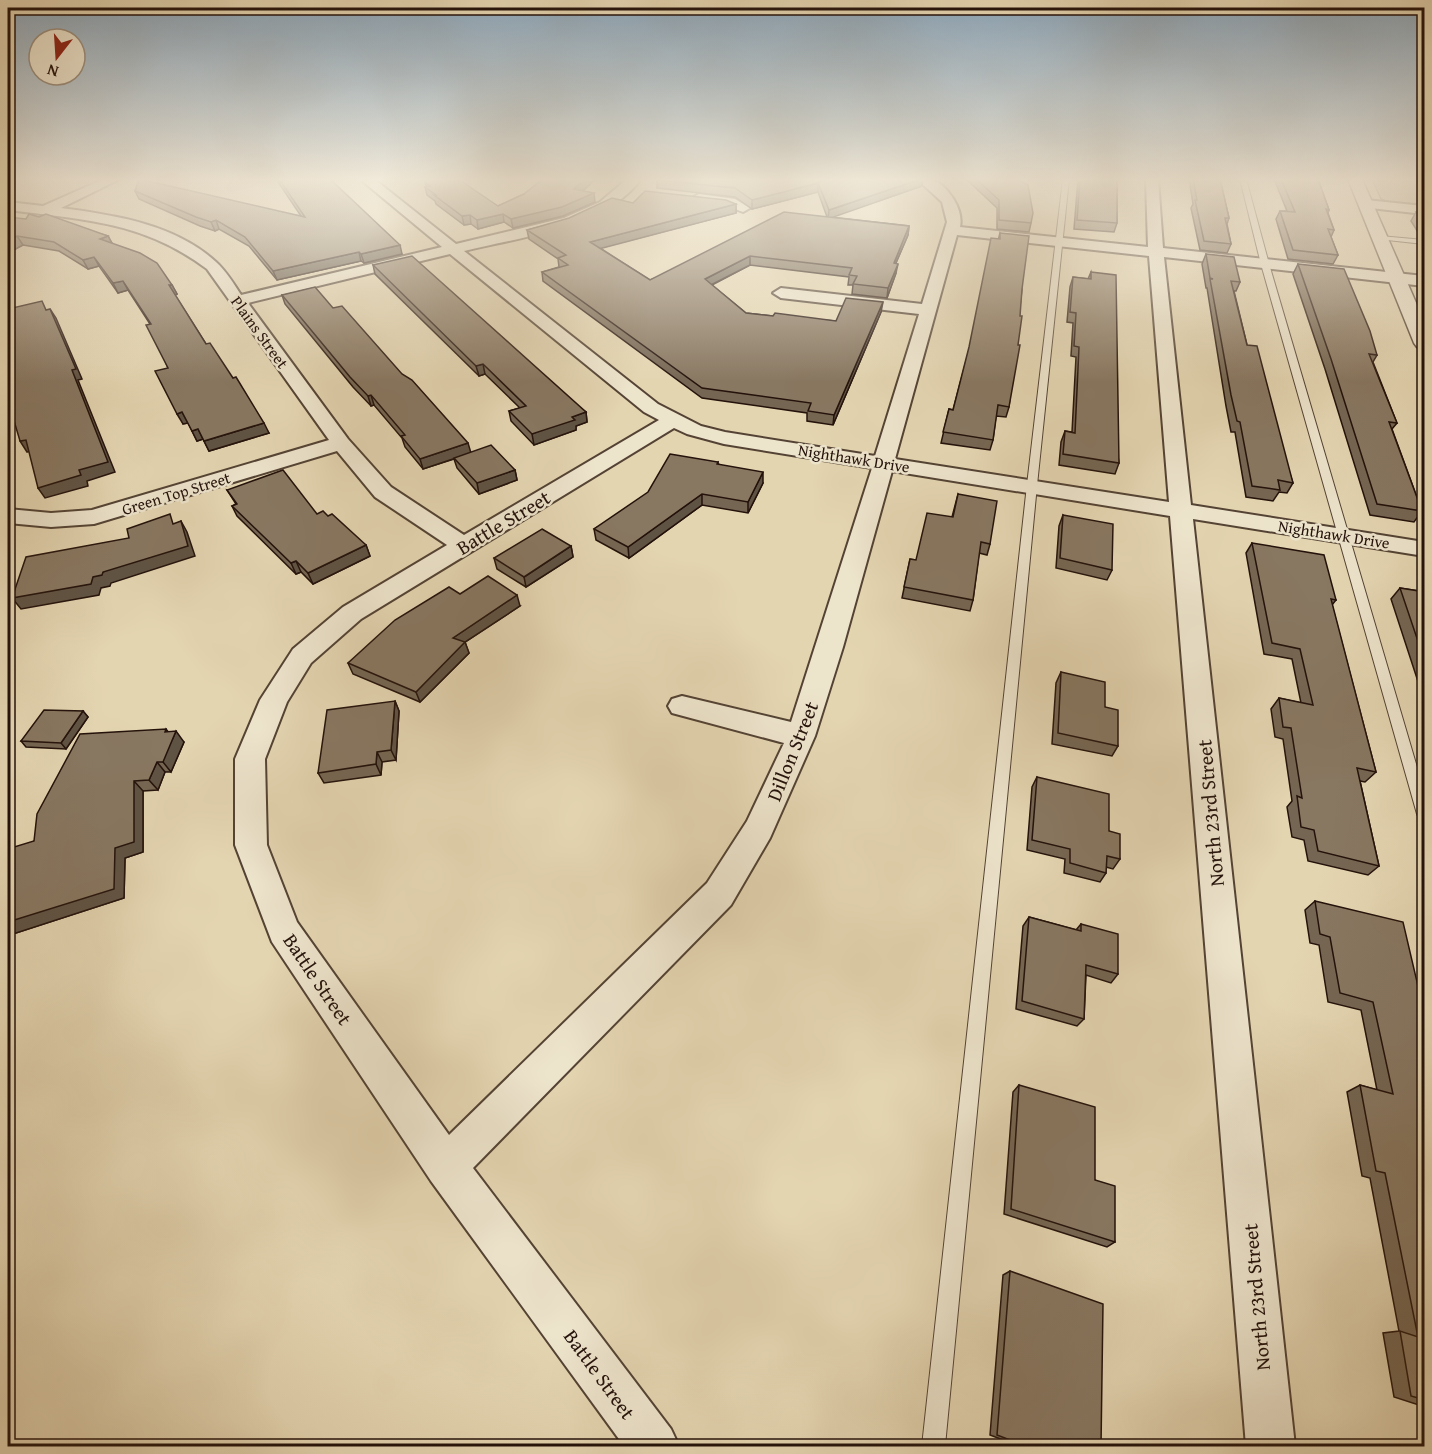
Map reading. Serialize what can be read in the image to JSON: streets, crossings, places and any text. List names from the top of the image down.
{
  "streets": {
    "street": [
      "Plains Street",
      "Nighthawk Drive",
      "Green Top Street",
      "Battle Street",
      "Dillon Street",
      "North 23rd Street"
    ]
  },
  "crossings": [
    ["Plains Street", "Green Top Street"],
    ["Plains Street", "Battle Street"],
    ["Nighthawk Drive", "Battle Street"],
    ["Nighthawk Drive", "Dillon Street"],
    ["Nighthawk Drive", "North 23rd Street"],
    ["Battle Street", "Dillon Street"]
  ],
  "north": "bottom"
}
